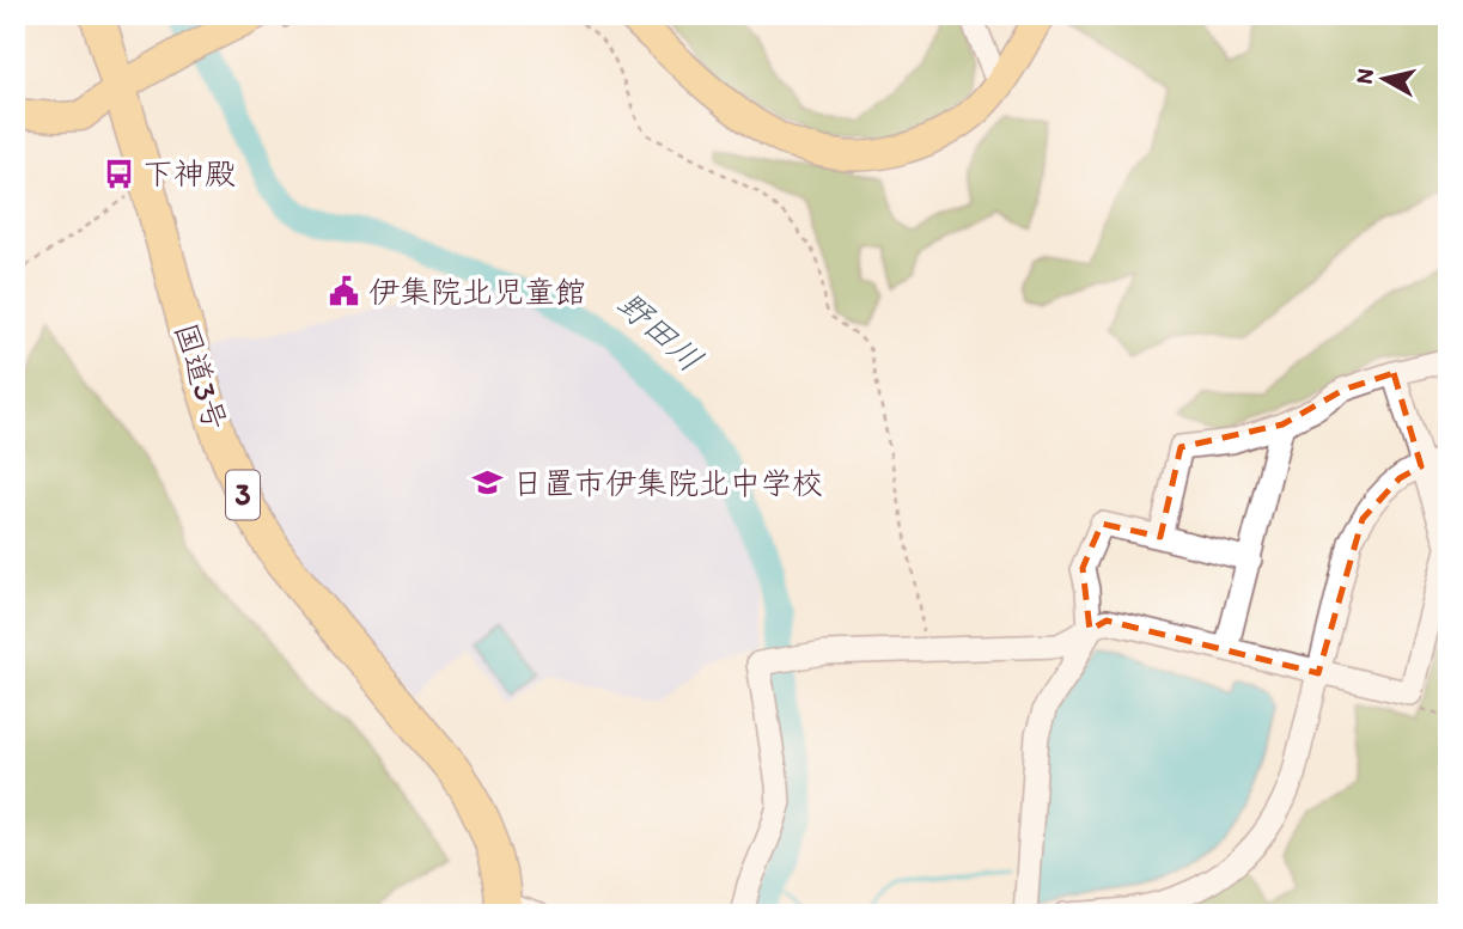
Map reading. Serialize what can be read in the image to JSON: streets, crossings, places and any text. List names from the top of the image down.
{
  "streets": {
    "highway": ["国道3号", "3"]
  },
  "water": ["野田川"],
  "places": {
    "bus stop": ["下神殿"],
    "public building": ["伊集院北児童館"],
    "school or university": ["日置市伊集院北中学校"]
  },
  "north": "left"
}
